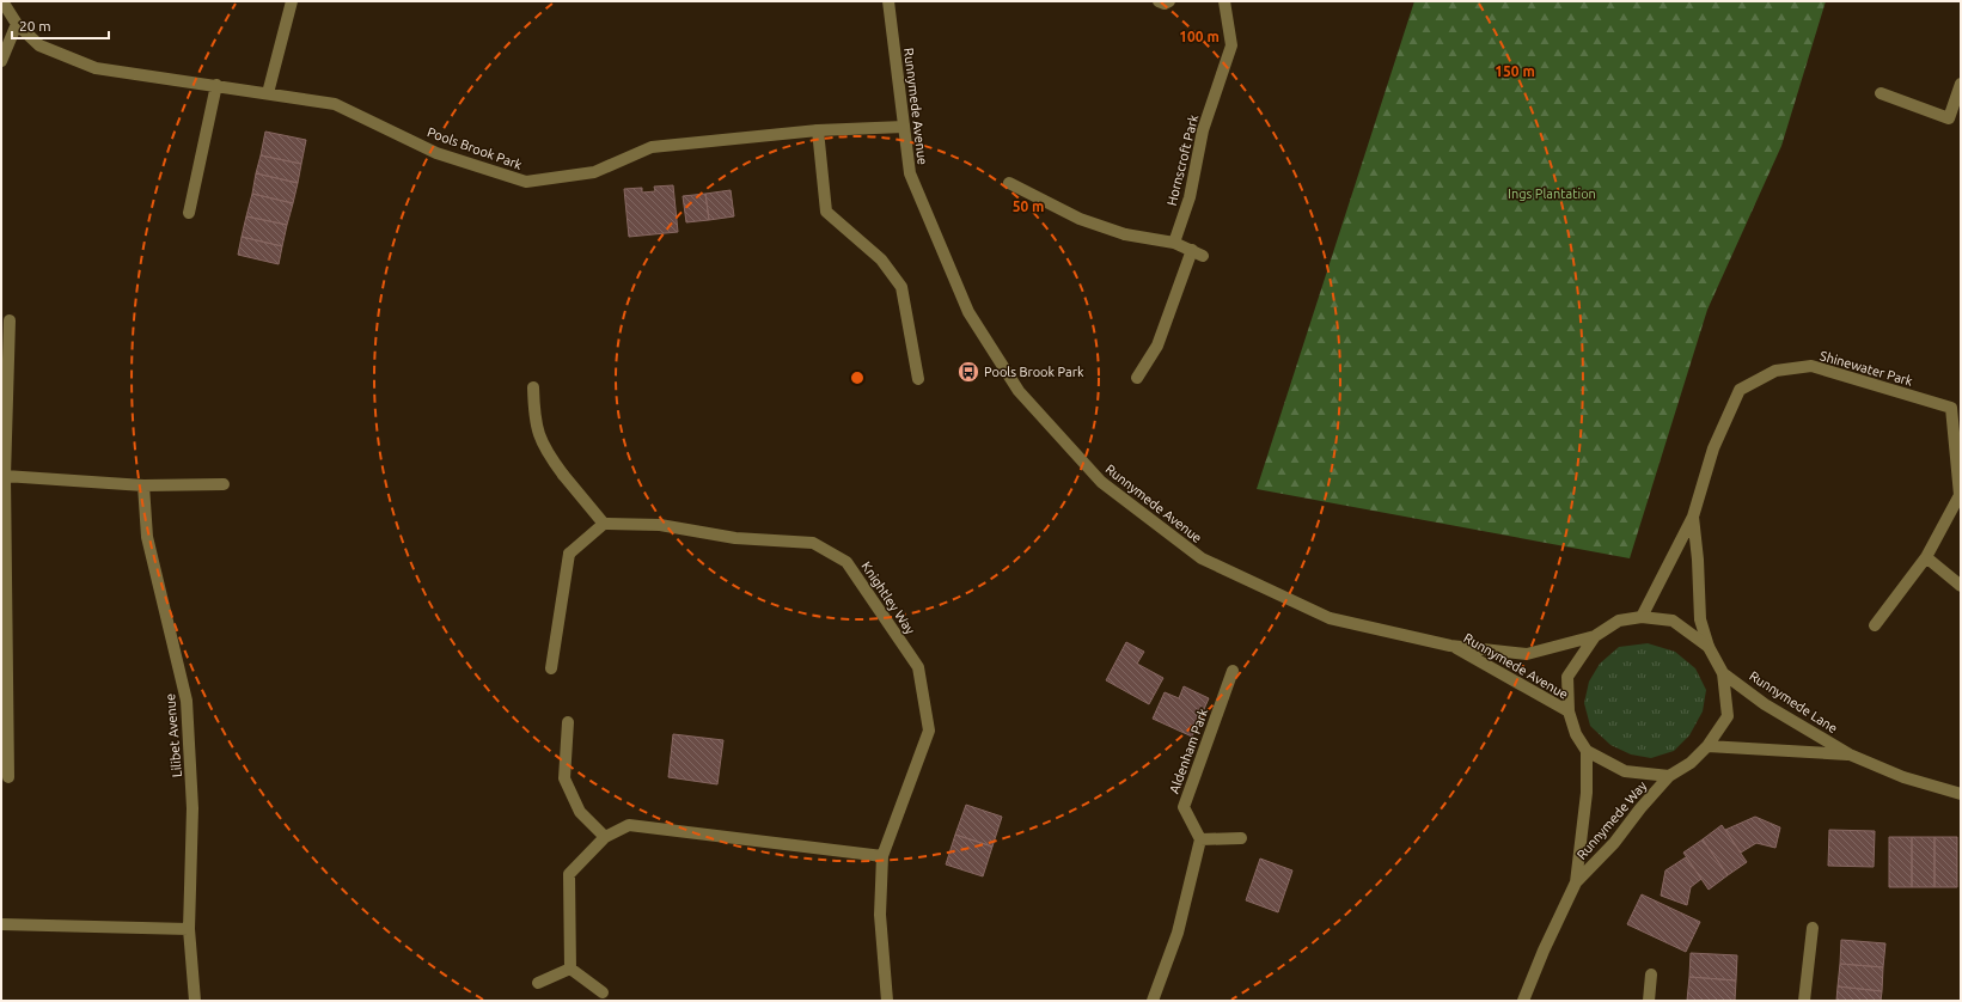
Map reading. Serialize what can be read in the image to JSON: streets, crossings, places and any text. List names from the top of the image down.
{
  "streets": {
    "street": [
      "Runnymede Avenue",
      "Pools Brook Park",
      "Hornscroft Park",
      "Shinewater Park",
      "Knightley Way",
      "Runnymede Lane",
      "Lilibet Avenue",
      "Aldenham Park",
      "Runnymede Way"
    ]
  },
  "crossings": [
    ["Runnymede Avenue", "Pools Brook Park"],
    ["Runnymede Avenue", "Shinewater Park"],
    ["Runnymede Avenue", "Runnymede Lane"],
    ["Runnymede Avenue", "Runnymede Way"],
    ["Shinewater Park", "Runnymede Lane"],
    ["Shinewater Park", "Runnymede Way"],
    ["Runnymede Lane", "Runnymede Way"]
  ],
  "parks": ["Ings Plantation"],
  "places": {
    "bus stop": ["Pools Brook Park"]
  },
  "scale_bar": "20 m",
  "rings": ["100 m", "150 m", "50 m"]
}
